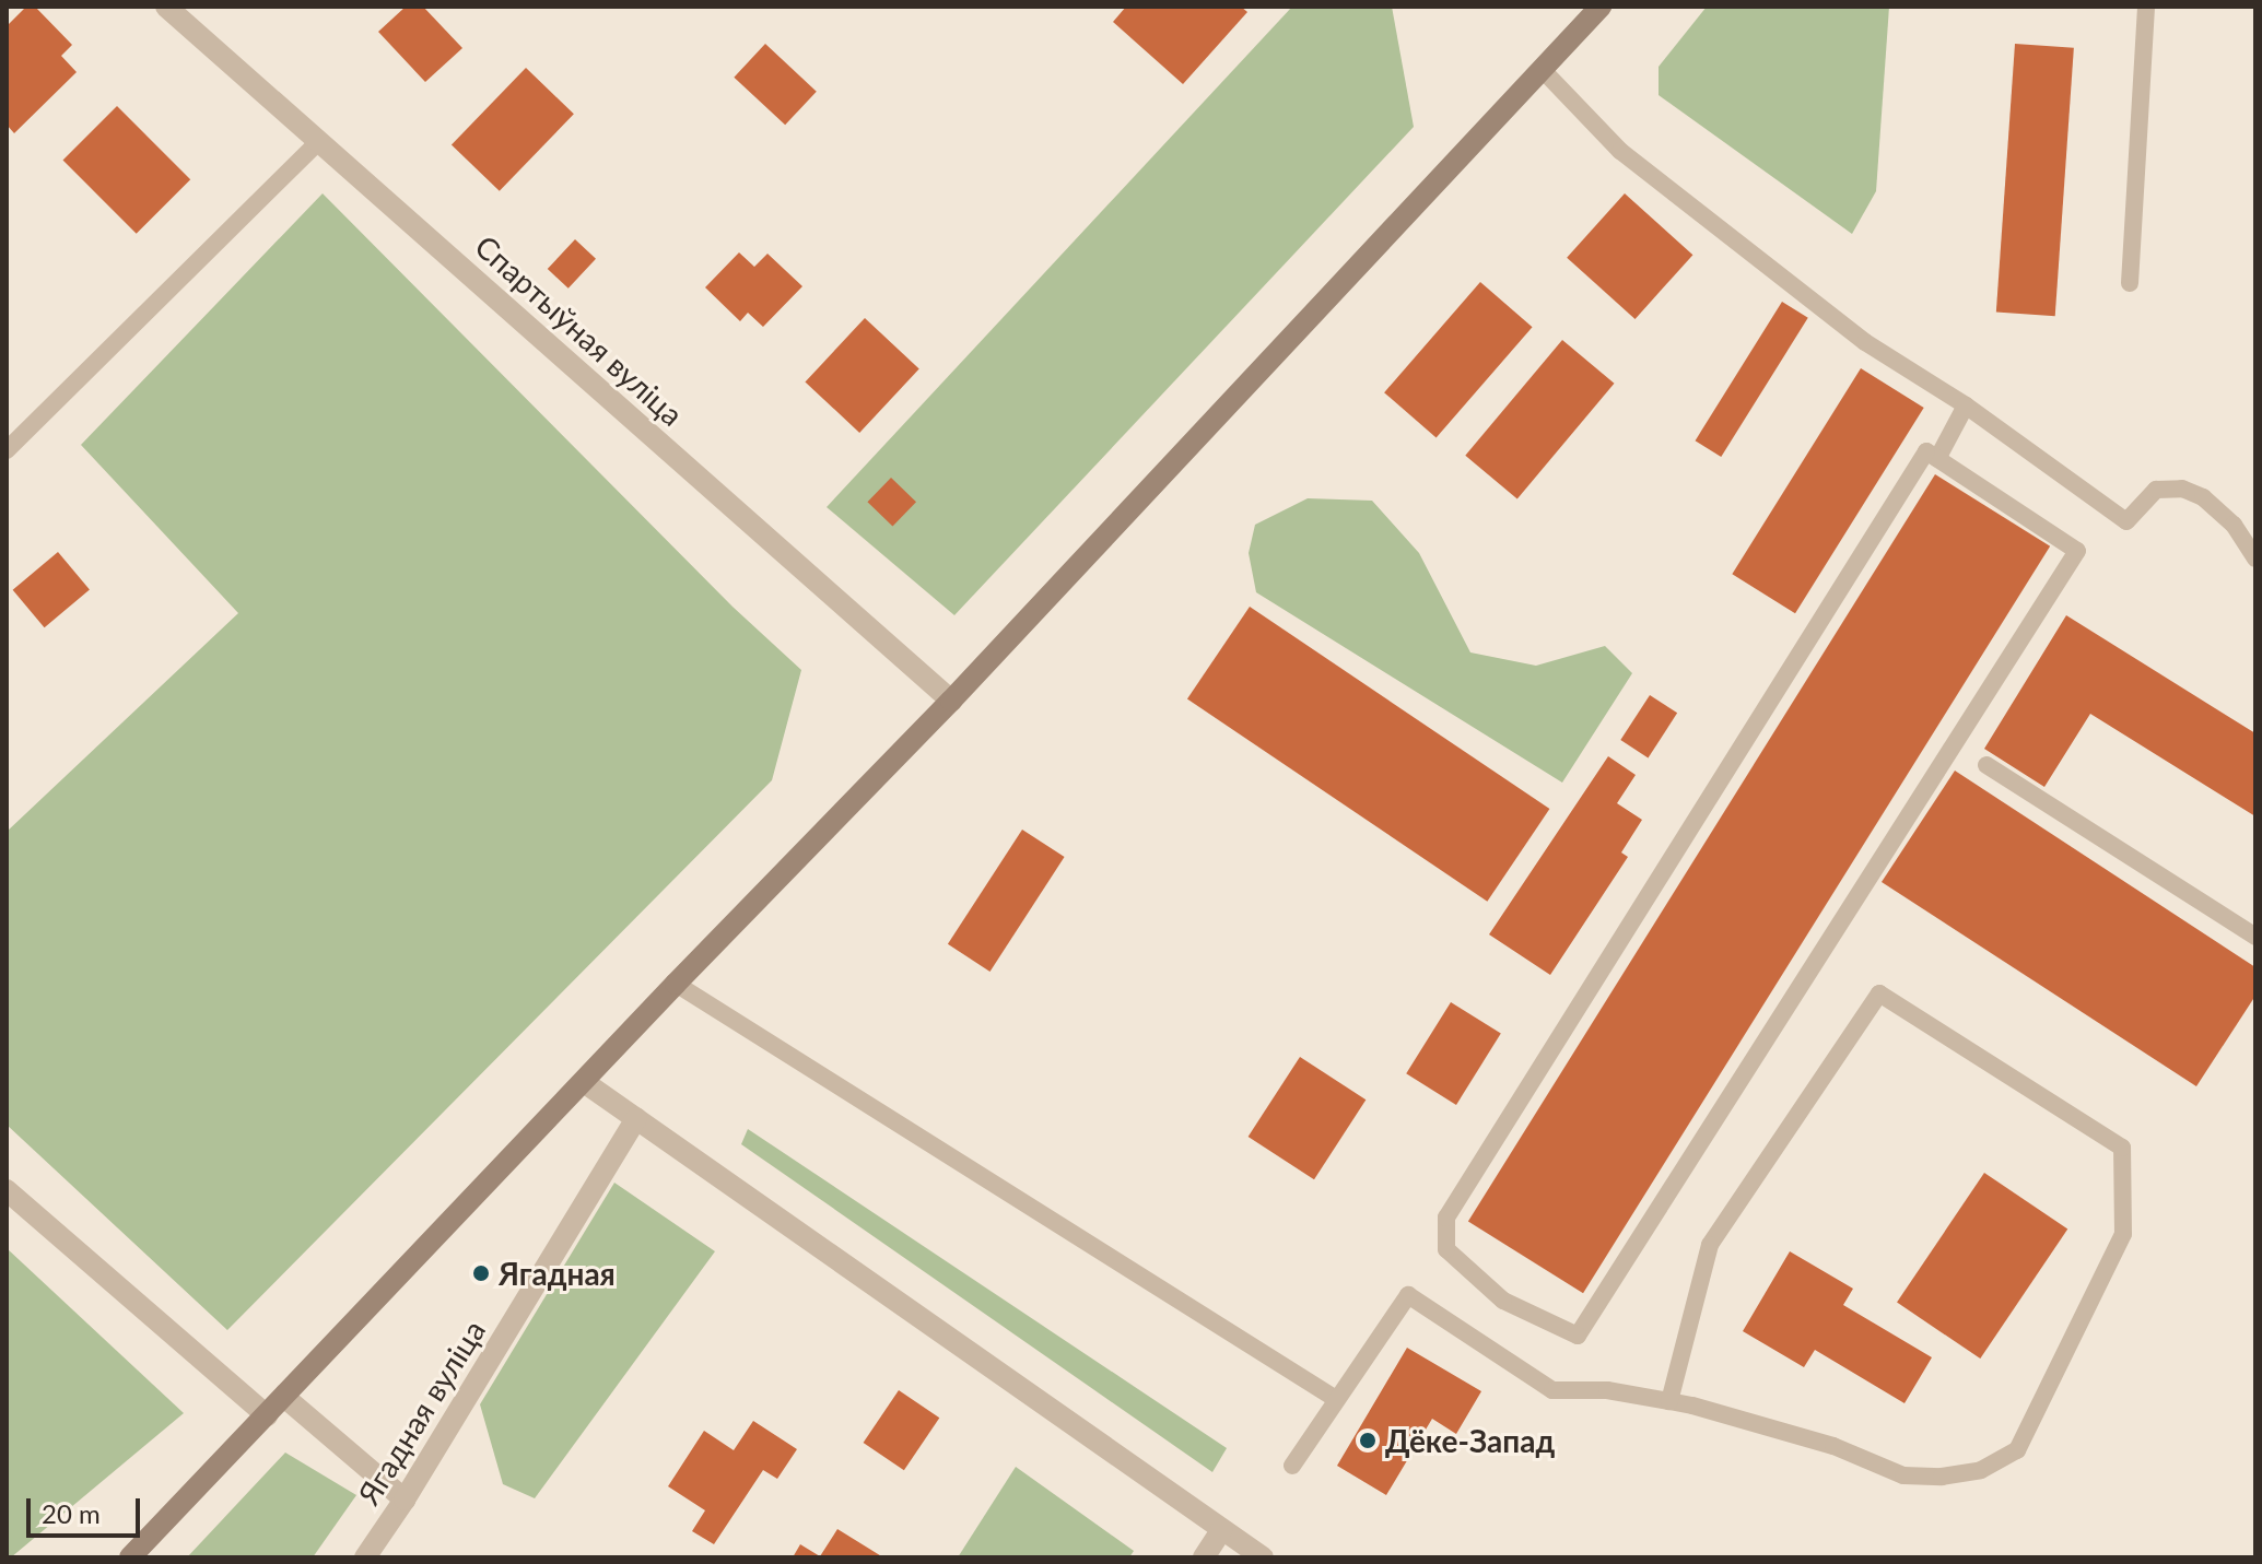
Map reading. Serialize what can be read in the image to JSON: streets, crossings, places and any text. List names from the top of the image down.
{
  "streets": {
    "street": ["Спартыўная вуліца", "Ягадная вуліца"]
  },
  "places": ["Ягадная", "Дёке-Запад"],
  "scale_bar": "20 m"
}
